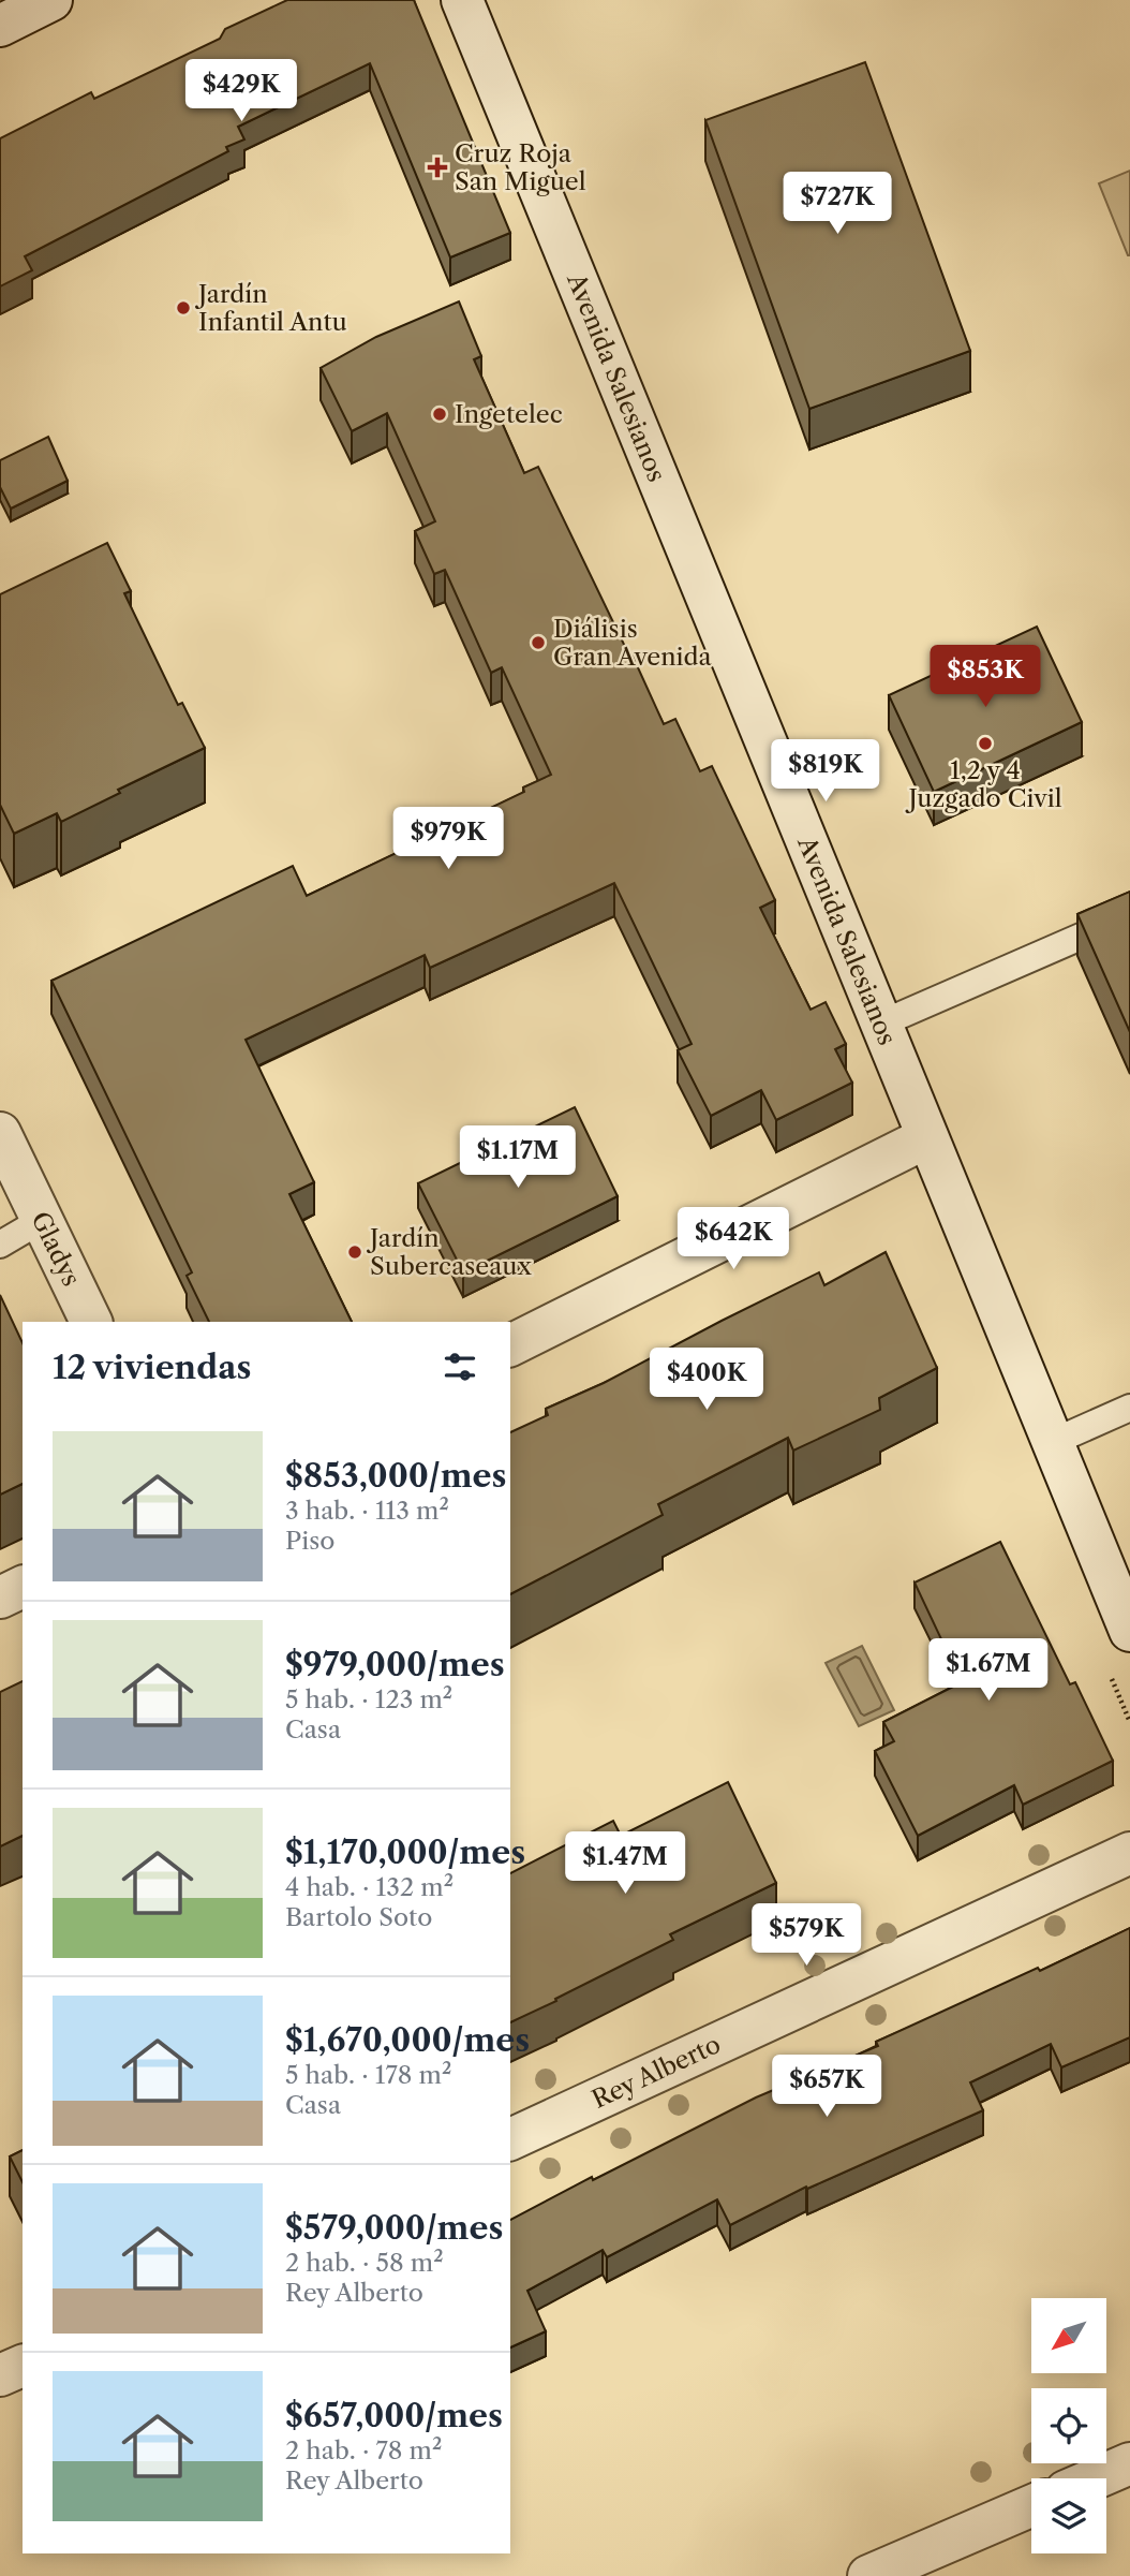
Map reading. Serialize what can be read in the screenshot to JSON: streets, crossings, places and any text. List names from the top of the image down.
{
  "streets": {
    "street": ["Avenida Salesianos", "Gladys", "Rey Alberto"]
  },
  "places": {
    "health": ["Cruz Roja San Miguel"],
    "other": [
      "Jardín Infantil Antu",
      "Ingetelec",
      "Diálisis Gran Avenida",
      "1,2 y 4 Juzgado Civil",
      "Jardín Subercaseaux"
    ]
  },
  "north": "bottom left",
  "page": {
    "price": [
      "$429K",
      "$727K",
      "$853K",
      "$819K",
      "$979K",
      "$1.17M",
      "$642K",
      "$400K",
      "$1.67M",
      "$1.47M",
      "$579K",
      "$657K"
    ],
    "heading": "12 viviendas",
    "list": [
      {
        "name": "$853,000/mes",
        "note": "3 hab. · 113 m² · Piso"
      },
      {
        "name": "$979,000/mes",
        "note": "5 hab. · 123 m² · Casa"
      },
      {
        "name": "$1,170,000/mes",
        "note": "4 hab. · 132 m² · Bartolo Soto"
      },
      {
        "name": "$1,670,000/mes",
        "note": "5 hab. · 178 m² · Casa"
      },
      {
        "name": "$579,000/mes",
        "note": "2 hab. · 58 m² · Rey Alberto"
      },
      {
        "name": "$657,000/mes",
        "note": "2 hab. · 78 m² · Rey Alberto"
      }
    ]
  }
}
